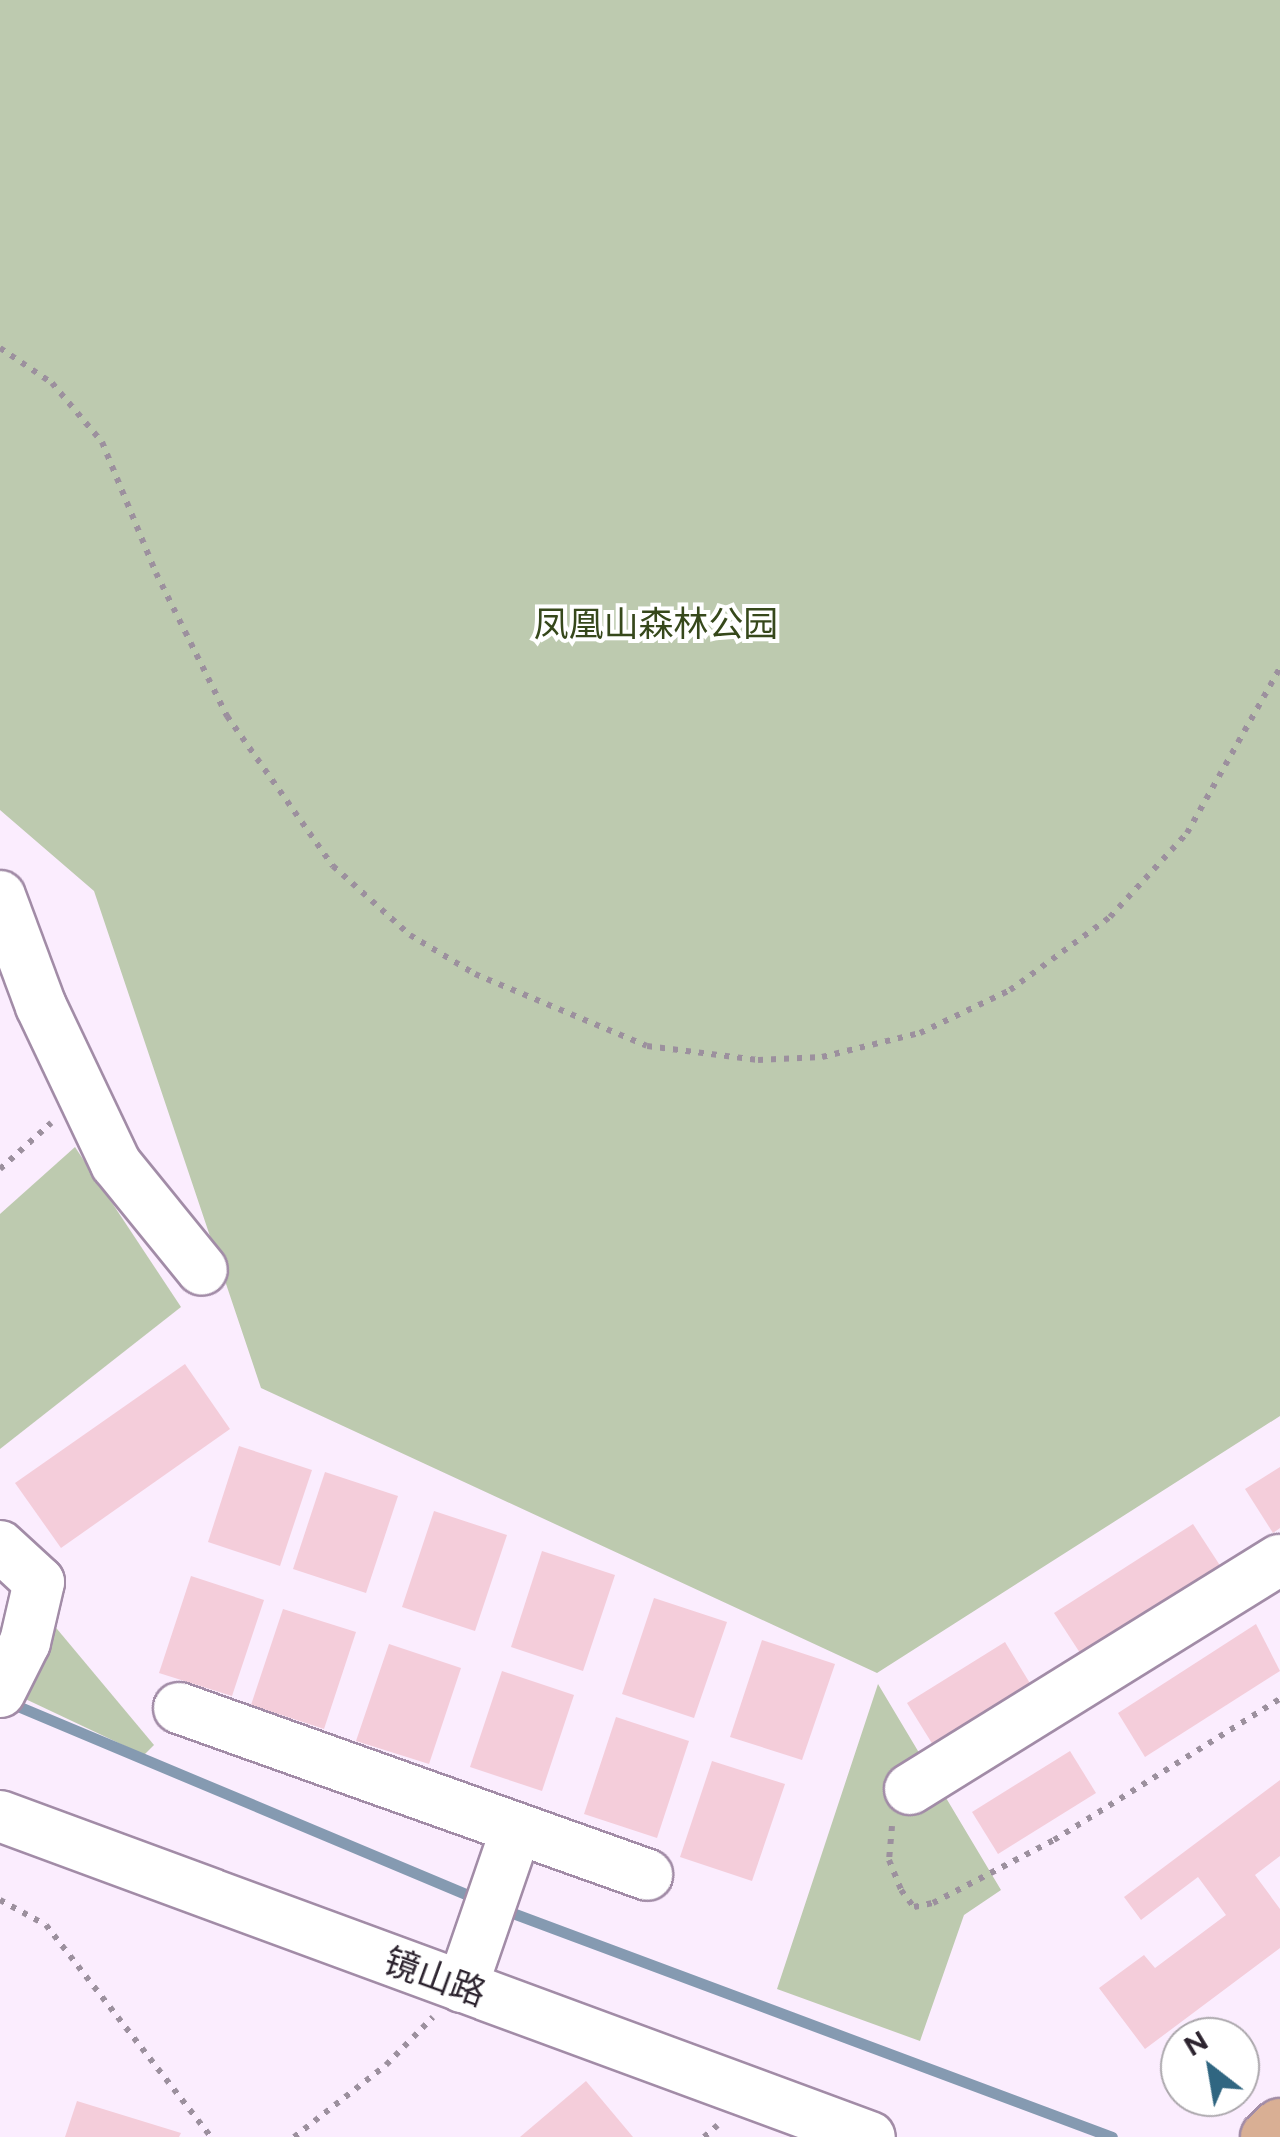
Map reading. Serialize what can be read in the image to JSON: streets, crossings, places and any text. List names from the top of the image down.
{
  "streets": {
    "street": ["镜山路"]
  },
  "parks": ["凤凰山森林公园"],
  "north": "top left"
}
